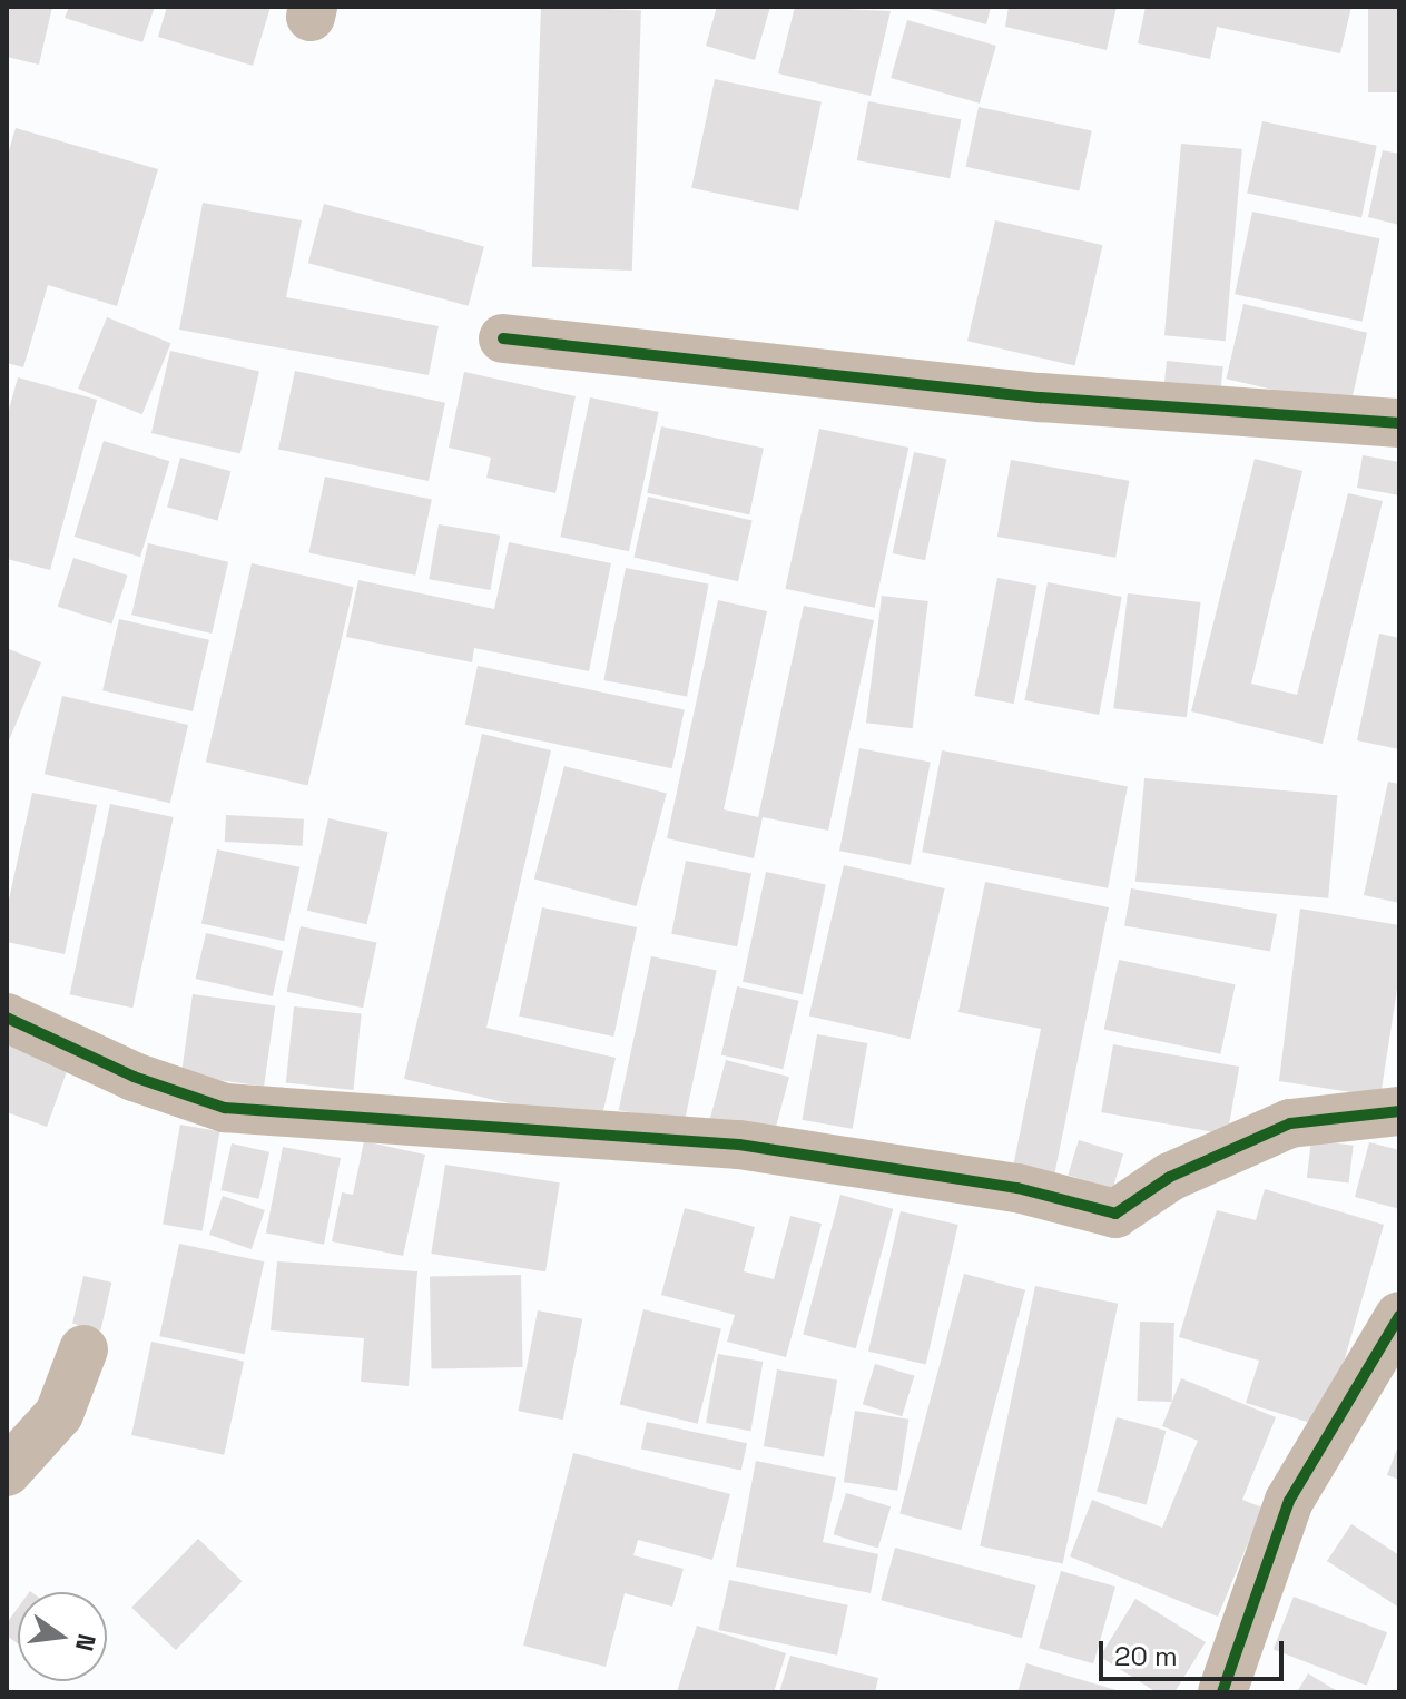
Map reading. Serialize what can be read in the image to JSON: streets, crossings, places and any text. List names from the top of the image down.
{
  "scale_bar": "20 m",
  "north": "right"
}
